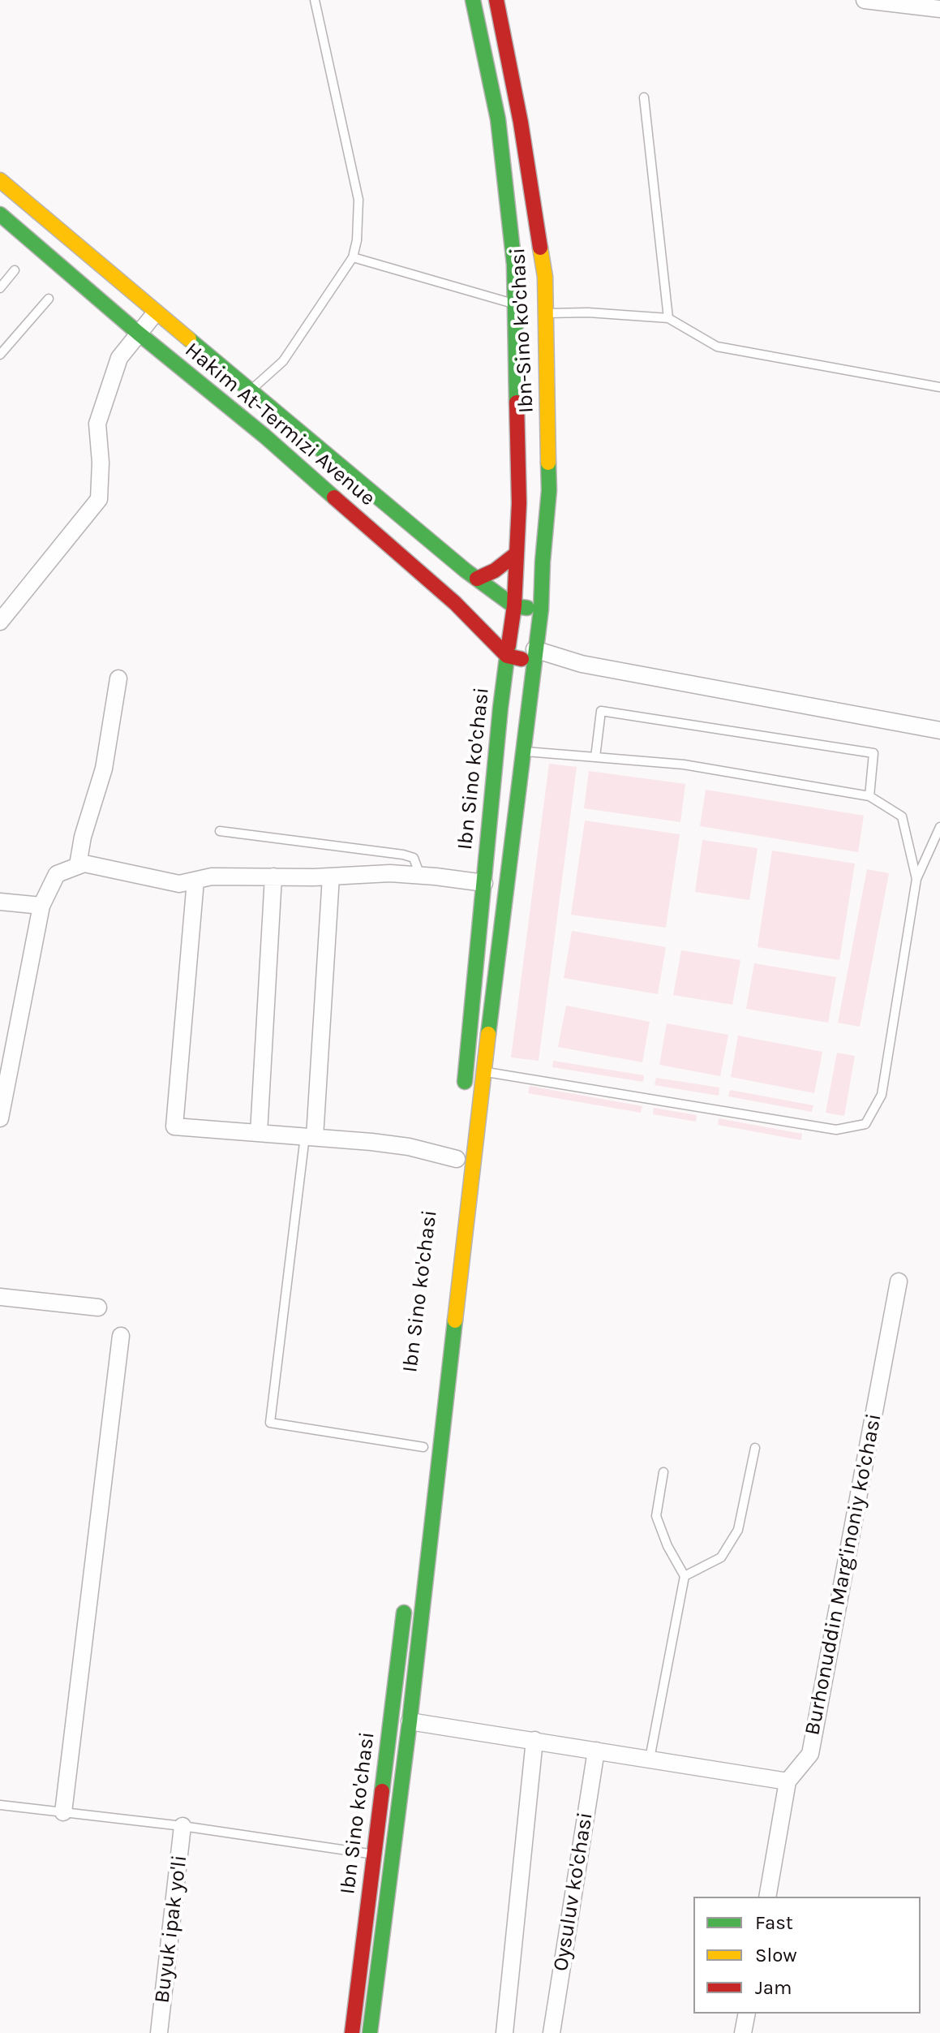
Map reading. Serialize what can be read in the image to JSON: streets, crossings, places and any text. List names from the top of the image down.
{
  "streets": {
    "main road": ["Ibn-Sino ko'chasi", "Hakim At-Termizi Avenue", "Ibn Sino ko'chasi"],
    "street": ["Burhonuddin Marg'inoniy ko'chasi", "Oysuluv ko'chasi", "Buyuk ipak yo'li"]
  },
  "crossings": [
    ["Ibn-Sino ko'chasi", "Hakim At-Termizi Avenue"],
    ["Ibn-Sino ko'chasi", "Ibn Sino ko'chasi"],
    ["Hakim At-Termizi Avenue", "Ibn Sino ko'chasi"]
  ],
  "legend": ["Fast", "Slow", "Jam"]
}
